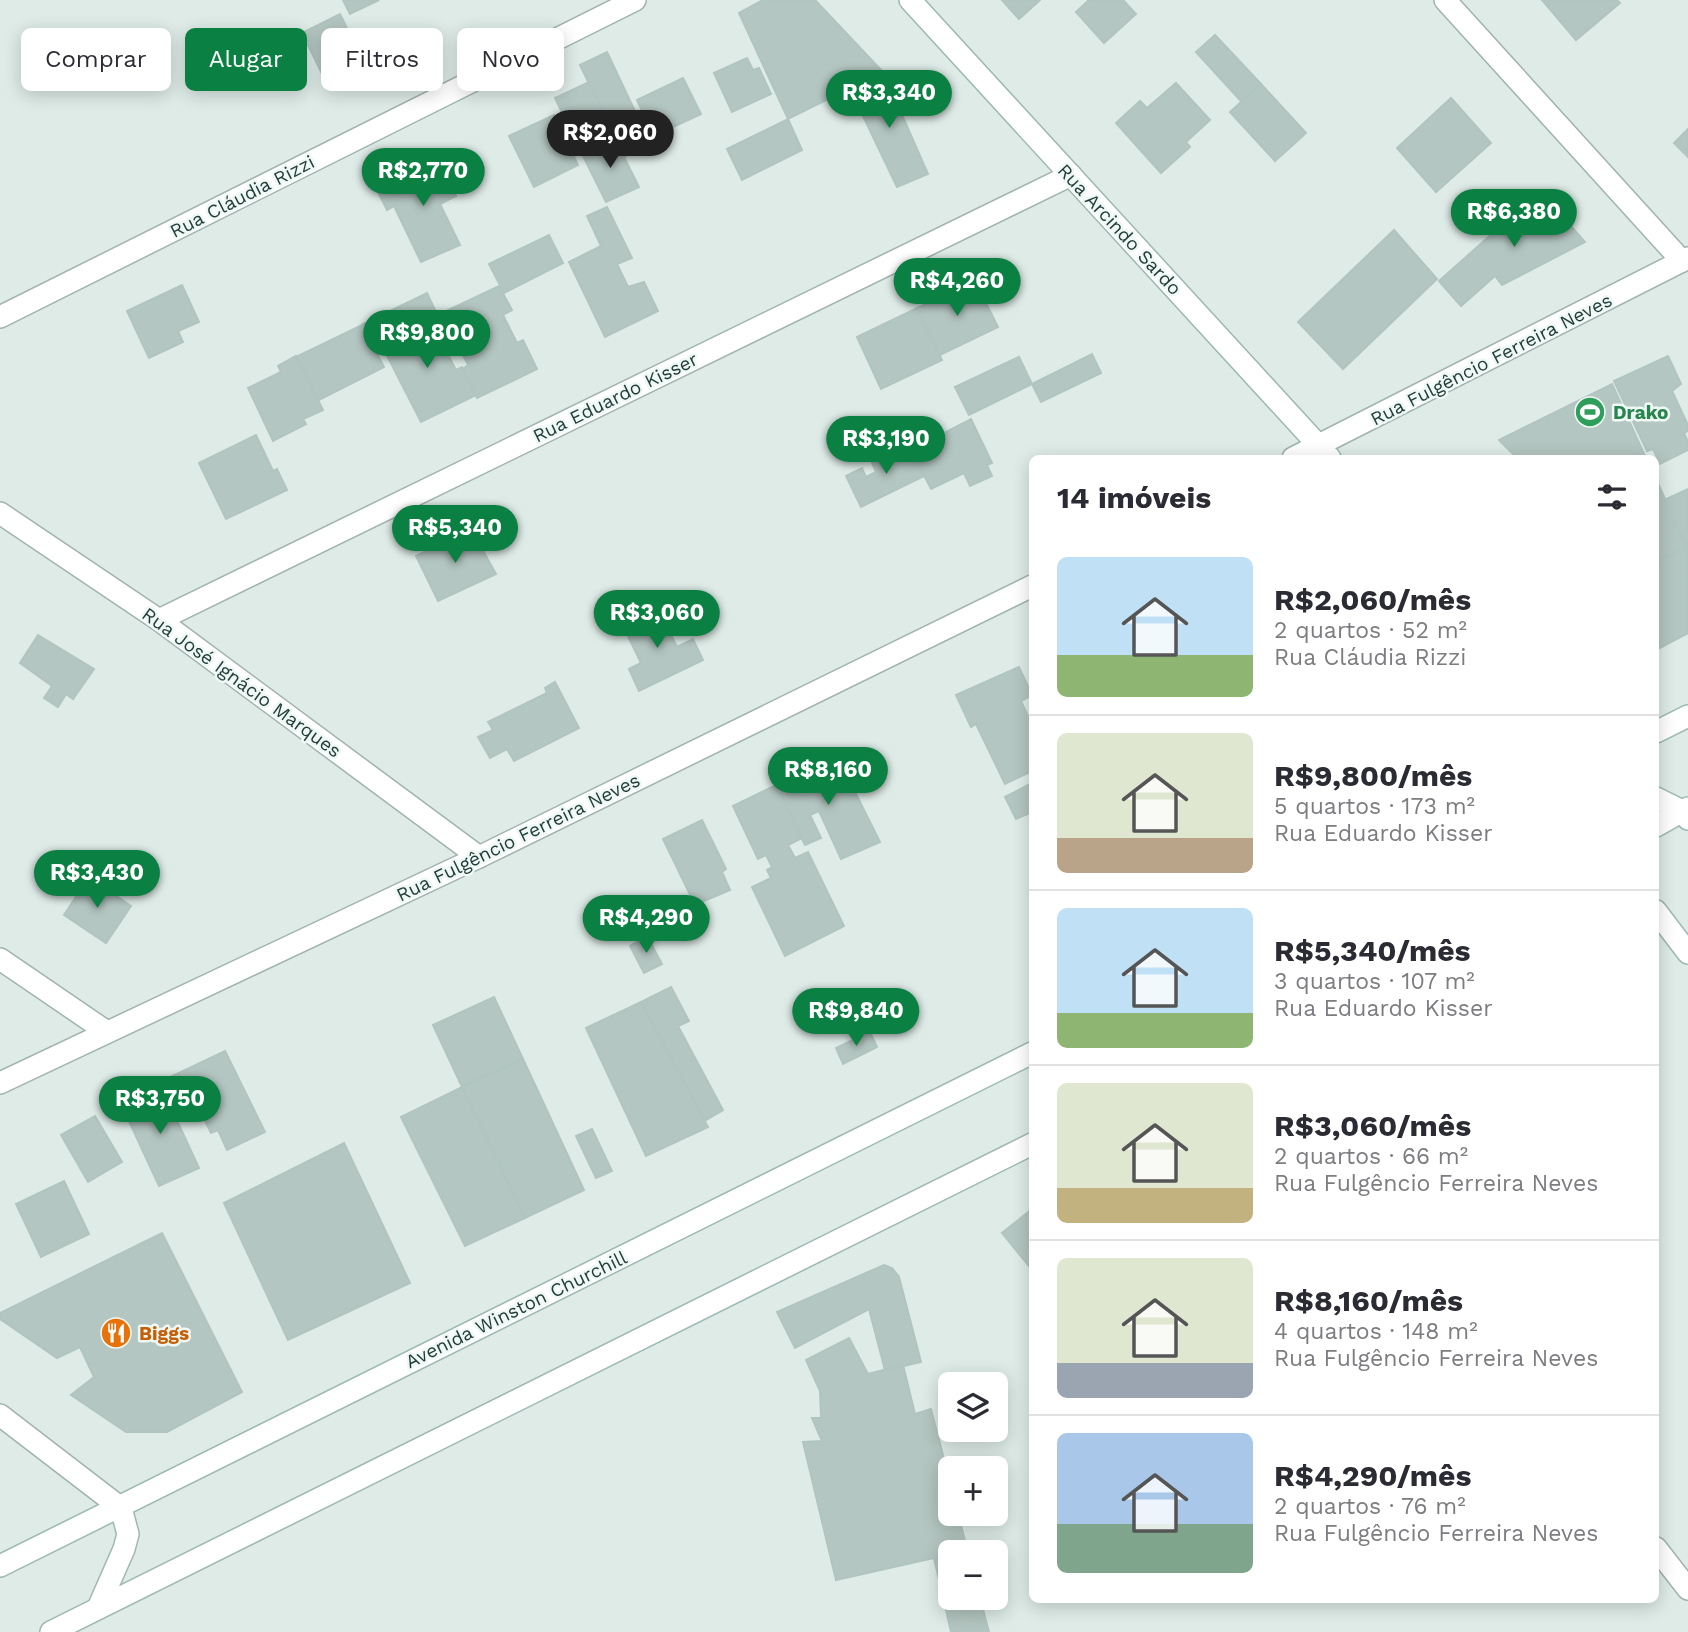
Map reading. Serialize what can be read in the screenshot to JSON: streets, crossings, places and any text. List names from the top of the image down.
{
  "streets": {
    "street": [
      "Rua Cláudia Rizzi",
      "Rua Arcindo Sardo",
      "Rua Fulgêncio Ferreira Neves",
      "Rua Eduardo Kisser",
      "Rua José Ignácio Marques",
      "Avenida Winston Churchill"
    ]
  },
  "crossings": [
    ["Rua Arcindo Sardo", "Rua Fulgêncio Ferreira Neves"],
    ["Rua Arcindo Sardo", "Rua Eduardo Kisser"],
    ["Rua Fulgêncio Ferreira Neves", "Rua José Ignácio Marques"],
    ["Rua Eduardo Kisser", "Rua José Ignácio Marques"]
  ],
  "places": {
    "sports": ["Drako"],
    "restaurant": ["Biggs"]
  },
  "page": {
    "chip": [
      "Comprar",
      "Alugar",
      "Filtros",
      "Novo"
    ],
    "price": [
      "R$3,340",
      "R$2,060",
      "R$2,770",
      "R$6,380",
      "R$4,260",
      "R$9,800",
      "R$3,190",
      "R$5,340",
      "R$3,060",
      "R$8,160",
      "R$3,430",
      "R$4,290",
      "R$9,840",
      "R$3,750"
    ],
    "heading": "14 imóveis",
    "list": [
      {
        "name": "R$2,060/mês",
        "note": "2 quartos · 52 m² · Rua Cláudia Rizzi"
      },
      {
        "name": "R$9,800/mês",
        "note": "5 quartos · 173 m² · Rua Eduardo Kisser"
      },
      {
        "name": "R$5,340/mês",
        "note": "3 quartos · 107 m² · Rua Eduardo Kisser"
      },
      {
        "name": "R$3,060/mês",
        "note": "2 quartos · 66 m² · Rua Fulgêncio Ferreira Neves"
      },
      {
        "name": "R$8,160/mês",
        "note": "4 quartos · 148 m² · Rua Fulgêncio Ferreira Neves"
      },
      {
        "name": "R$4,290/mês",
        "note": "2 quartos · 76 m² · Rua Fulgêncio Ferreira Neves"
      }
    ],
    "map_buttons": ["+", "−"]
  }
}
